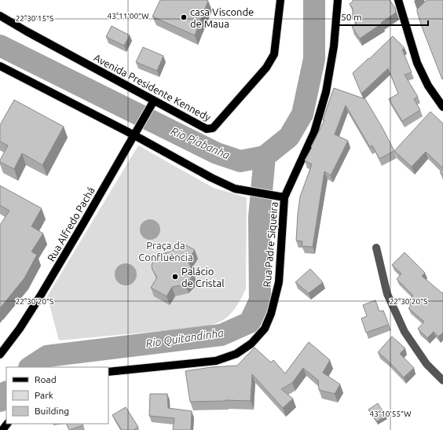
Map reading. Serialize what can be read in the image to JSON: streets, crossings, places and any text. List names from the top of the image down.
{
  "streets": {
    "main road": ["Avenida Presidente Kennedy", "Rua Alfredo Pachá", "Rua Padre Siqueira"]
  },
  "crossings": [
    ["Avenida Presidente Kennedy", "Rua Alfredo Pachá"]
  ],
  "water": ["Rio Piabanha", "Rio Quitandinha"],
  "parks": ["Praça da Confluência"],
  "places": ["casa Visconde de Maua", "Palácio de Cristal"],
  "legend": ["Road", "Park", "Building"],
  "scale_bar": "50 m",
  "coordinates": [
    "43°11'00\"W",
    "22°30'15\"S",
    "22°30'20\"S",
    "43°10'55\"W"
  ]
}
